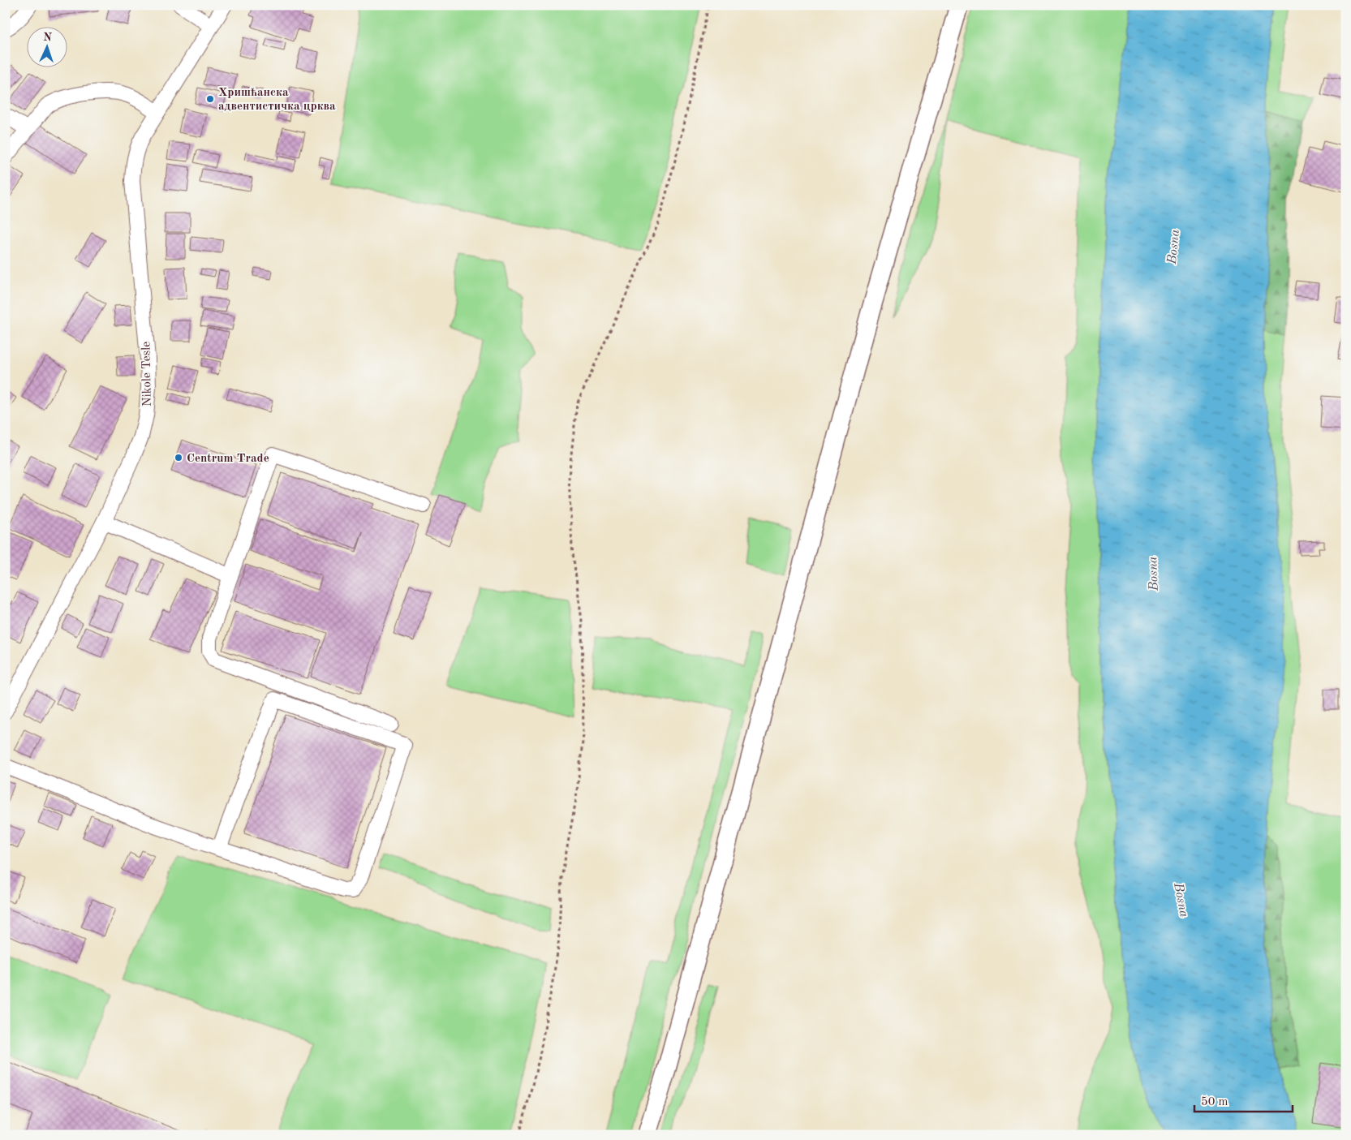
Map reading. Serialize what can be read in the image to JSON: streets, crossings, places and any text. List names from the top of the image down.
{
  "streets": {
    "street": ["Nikole Tesle"]
  },
  "water": ["Bosna"],
  "places": ["Хришћанска адвентистичка црква", "Centrum Trade"],
  "scale_bar": "50 m",
  "north": "top"
}
